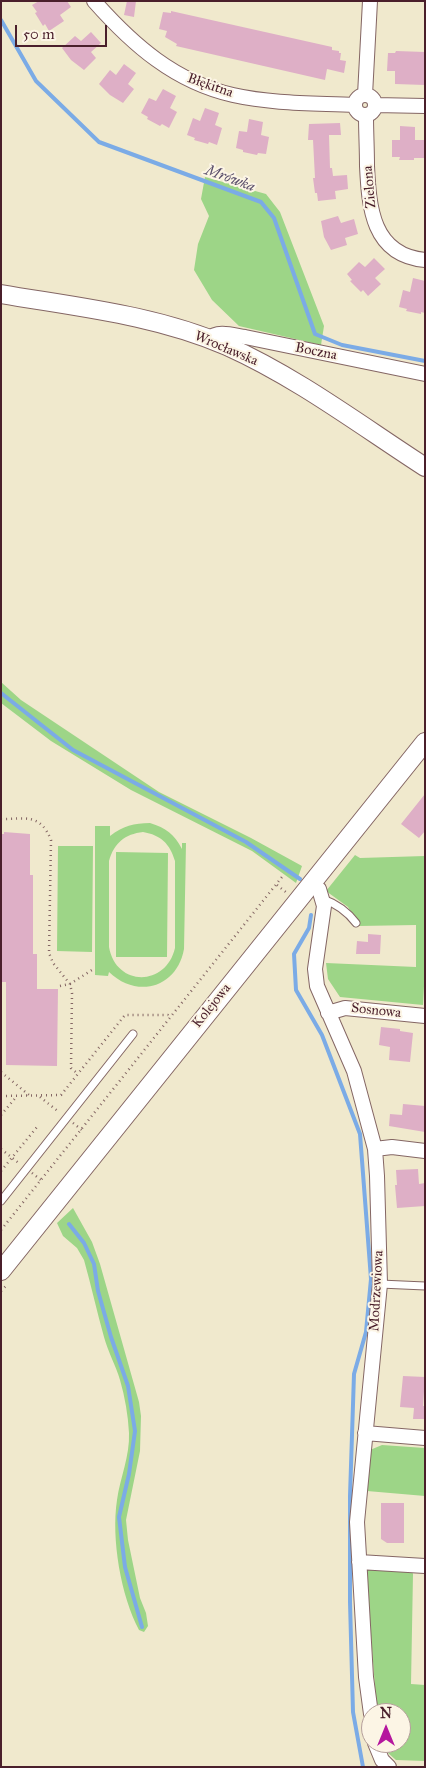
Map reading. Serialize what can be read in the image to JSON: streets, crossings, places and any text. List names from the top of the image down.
{
  "streets": {
    "street": [
      "Błękitna",
      "Zielona",
      "Wrocławska",
      "Boczna",
      "Kolejowa",
      "Sosnowa",
      "Modrzewiowa"
    ]
  },
  "crossings": [
    ["Błękitna", "Zielona"],
    ["Wrocławska", "Boczna"],
    ["Sosnowa", "Modrzewiowa"]
  ],
  "water": ["Mrówka"],
  "scale_bar": "50 m",
  "north": "top"
}
